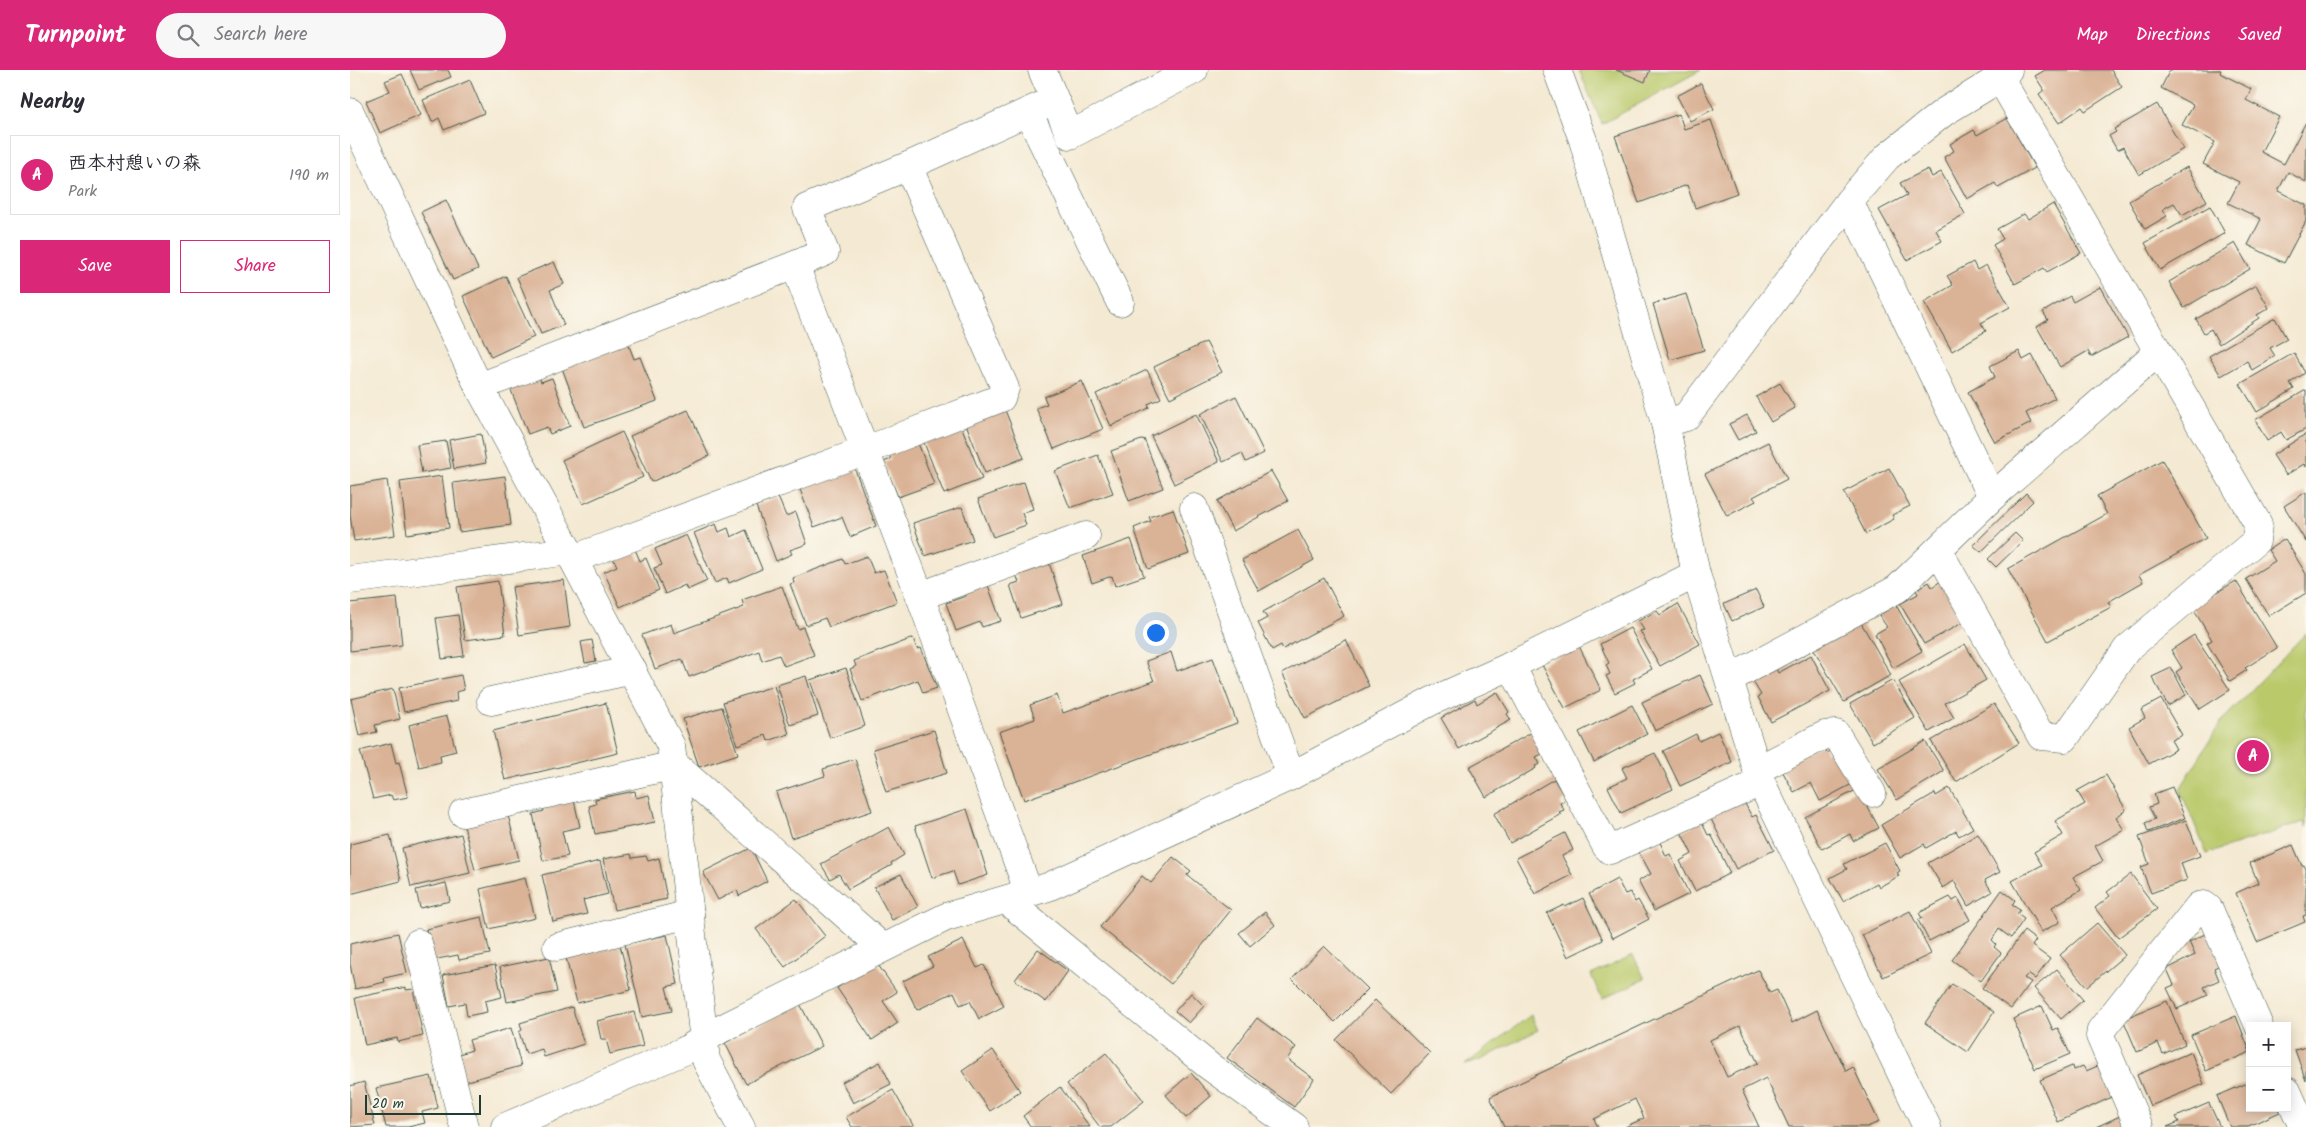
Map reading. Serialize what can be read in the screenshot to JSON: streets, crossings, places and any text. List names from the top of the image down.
{
  "scale_bar": "20 m",
  "page": {
    "header": "Turnpoint",
    "search": "Search here",
    "nav": ["Map", "Directions", "Saved"],
    "heading": "Nearby",
    "list": [
      {
        "mark": "A",
        "name": "西本村憩いの森",
        "note": "Park",
        "value": "190 m"
      }
    ],
    "buttons": ["Save", "Share"],
    "pins": "A",
    "map_buttons": ["+", "−"],
    "scale": "20 m"
  }
}
